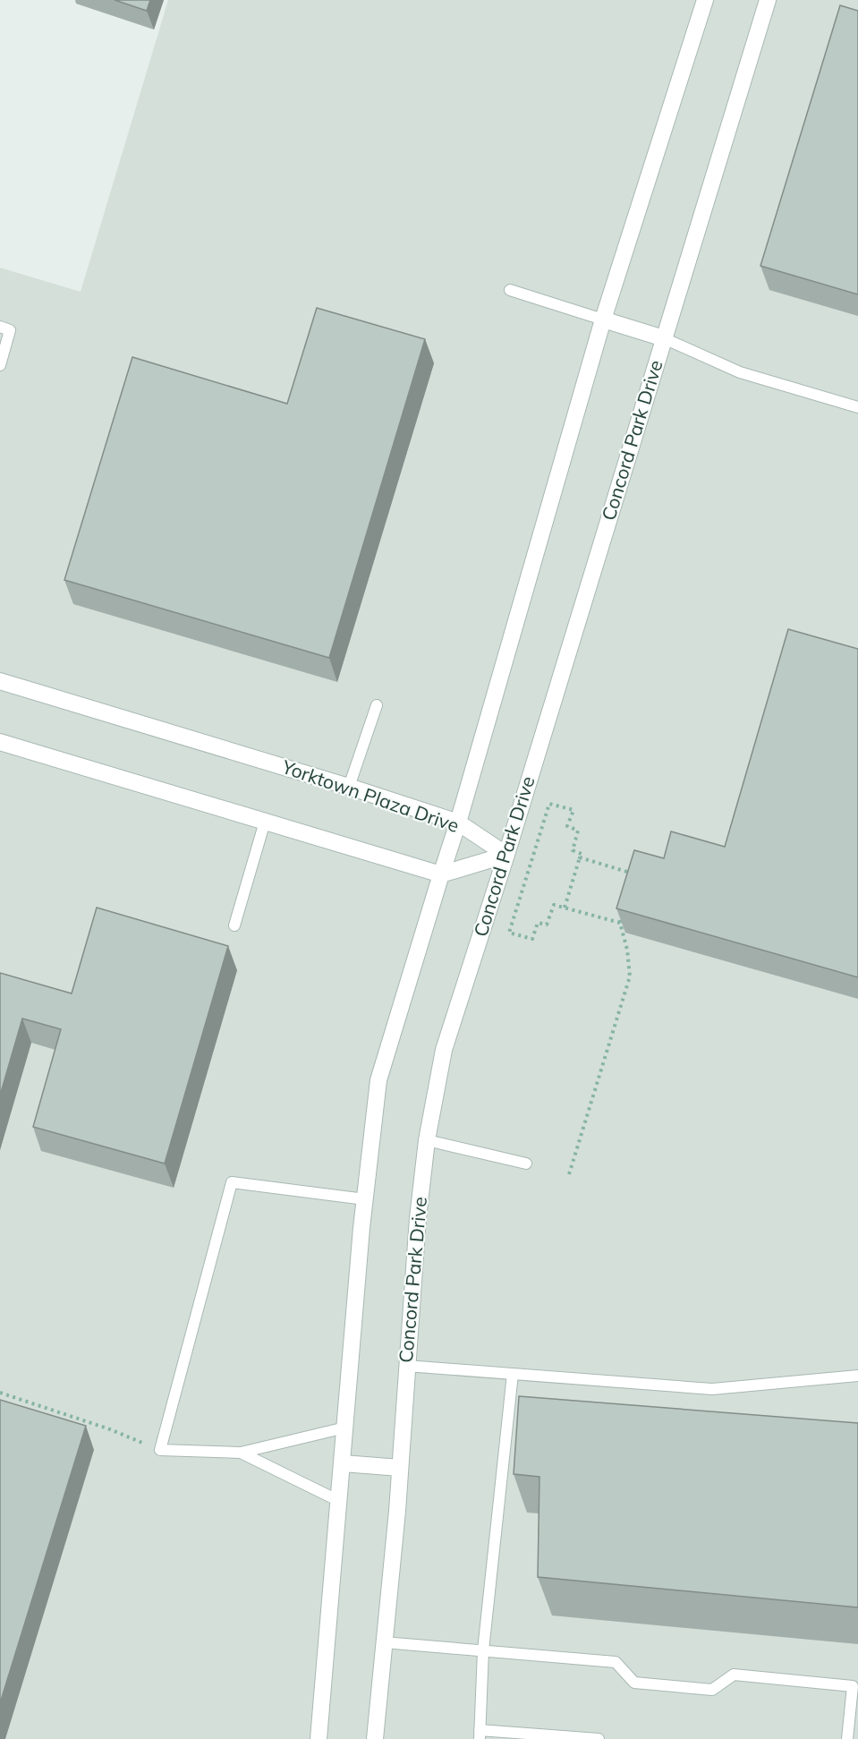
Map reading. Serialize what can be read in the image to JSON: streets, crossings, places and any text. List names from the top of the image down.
{
  "streets": {
    "street": ["Concord Park Drive", "Yorktown Plaza Drive"]
  },
  "crossings": [
    ["Concord Park Drive", "Yorktown Plaza Drive"]
  ]
}
